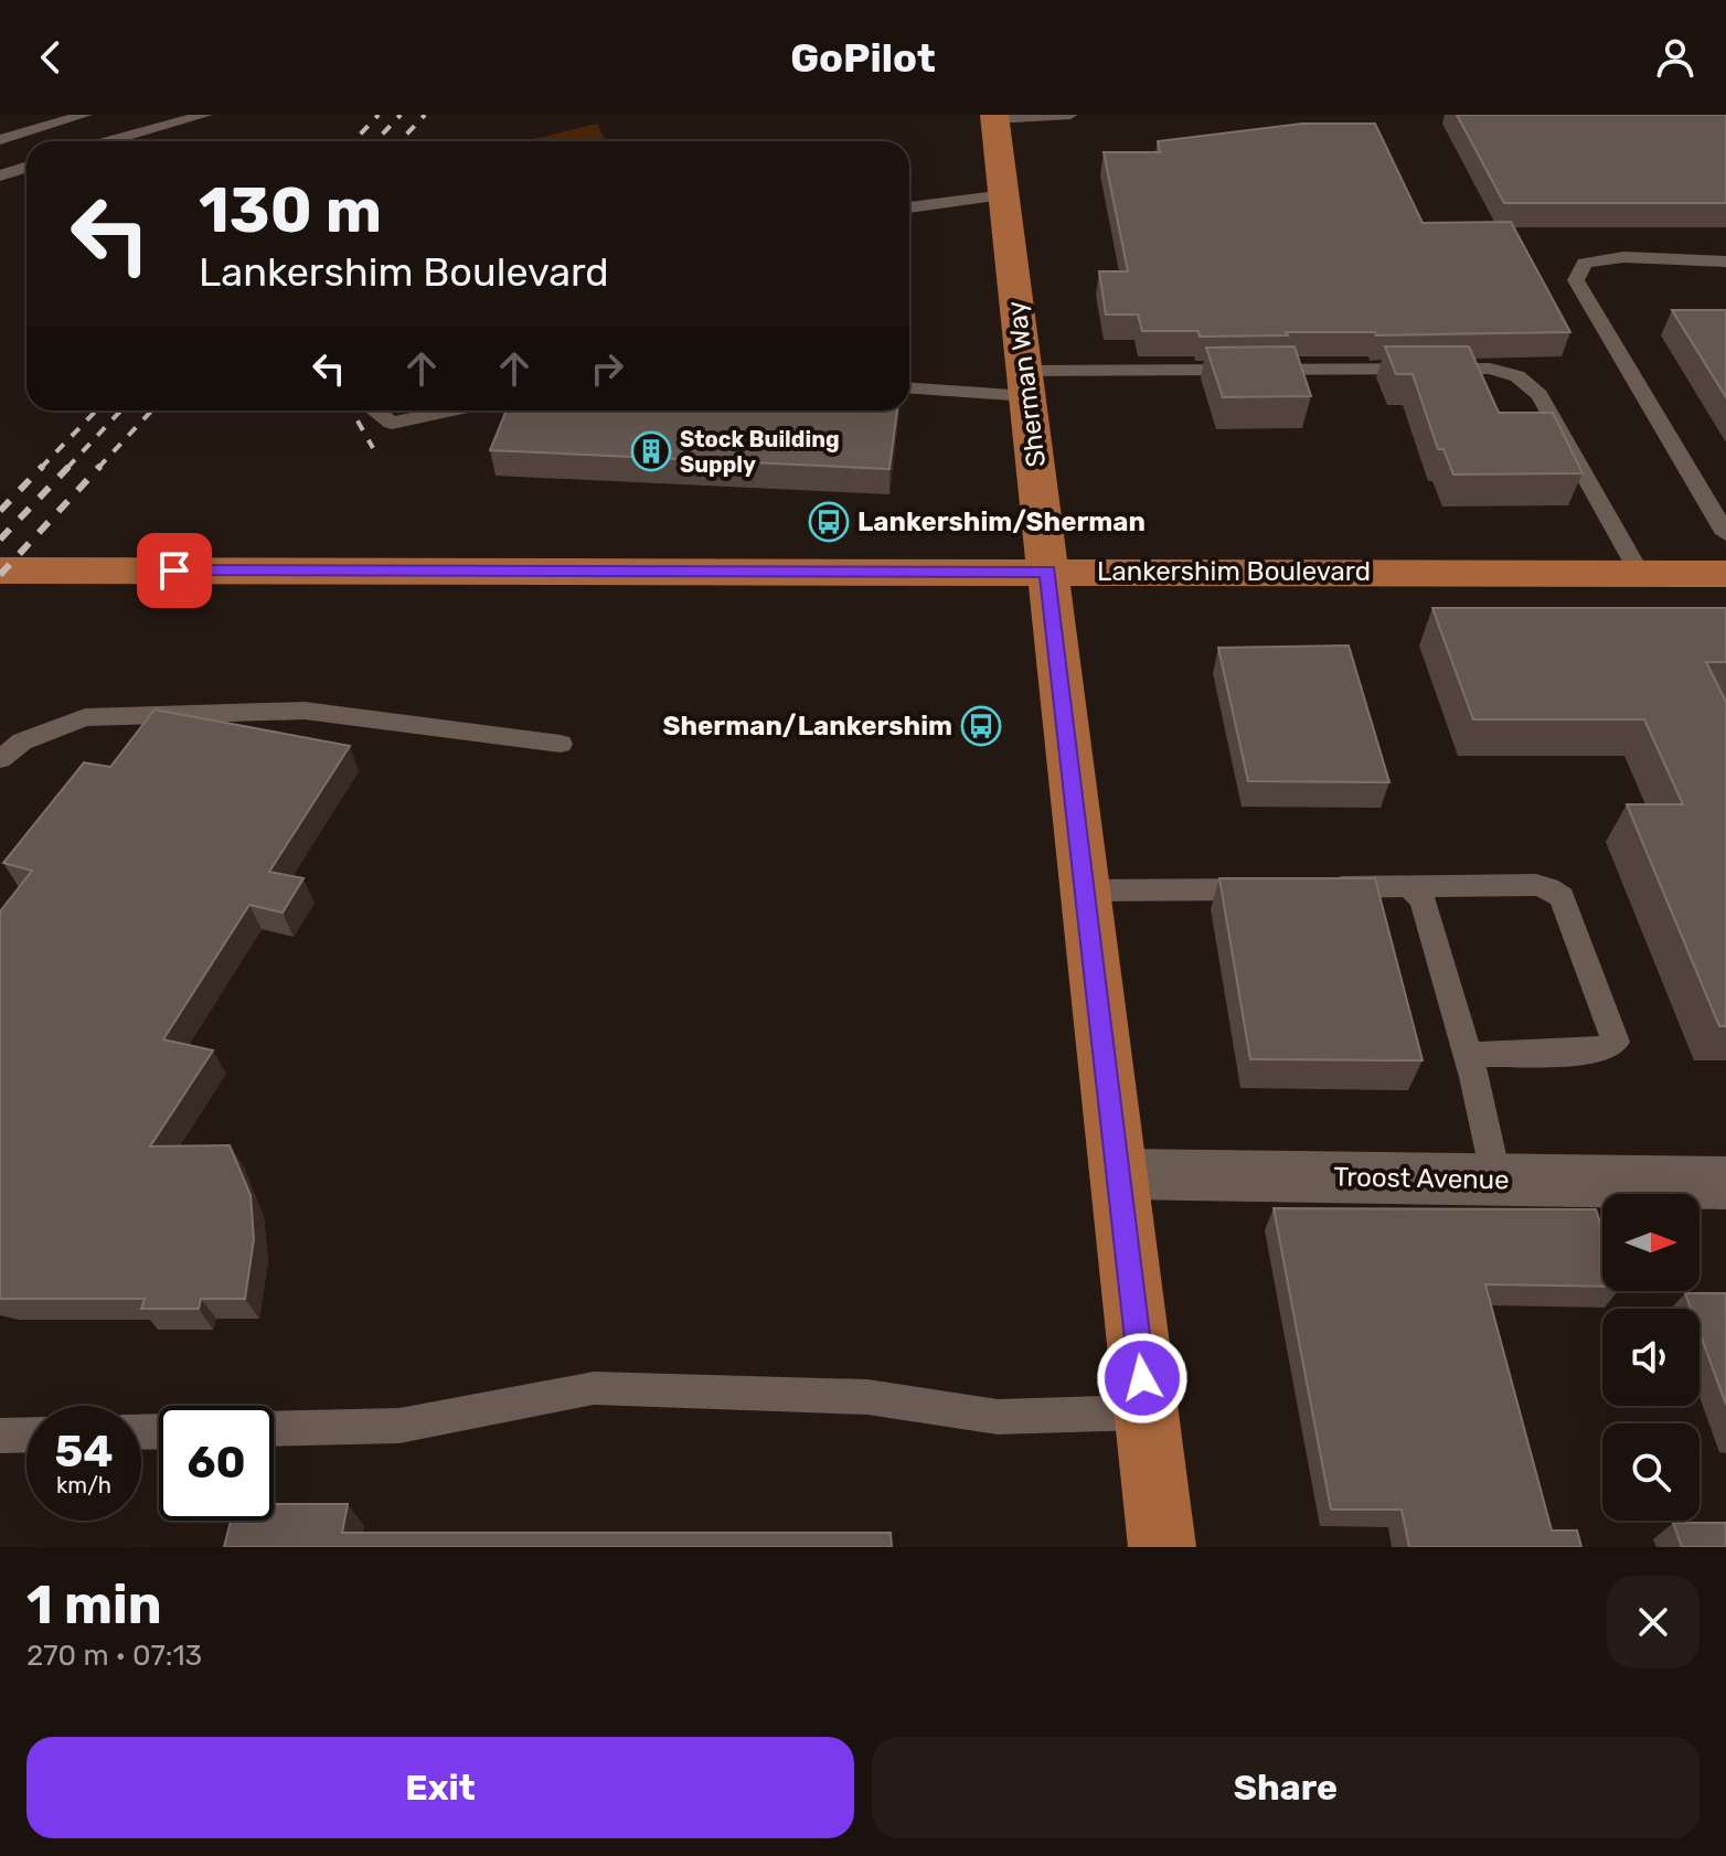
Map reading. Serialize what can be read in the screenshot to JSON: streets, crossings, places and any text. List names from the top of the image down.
{
  "streets": {
    "main road": ["Sherman Way", "Lankershim Boulevard"],
    "street": ["Troost Avenue"]
  },
  "crossings": [
    ["Sherman Way", "Lankershim Boulevard"],
    ["Sherman Way", "Troost Avenue"]
  ],
  "places": {
    "building": ["Stock Building Supply"],
    "bus stop": ["Lankershim/Sherman", "Sherman/Lankershim"]
  },
  "north": "right",
  "page": {
    "header": "GoPilot",
    "turn": ["130 m", "Lankershim Boulevard"],
    "speed": "54 km/h",
    "limit": "60",
    "heading": ["1 min", "270 m · 07:13"],
    "buttons": ["Exit", "Share"]
  }
}
